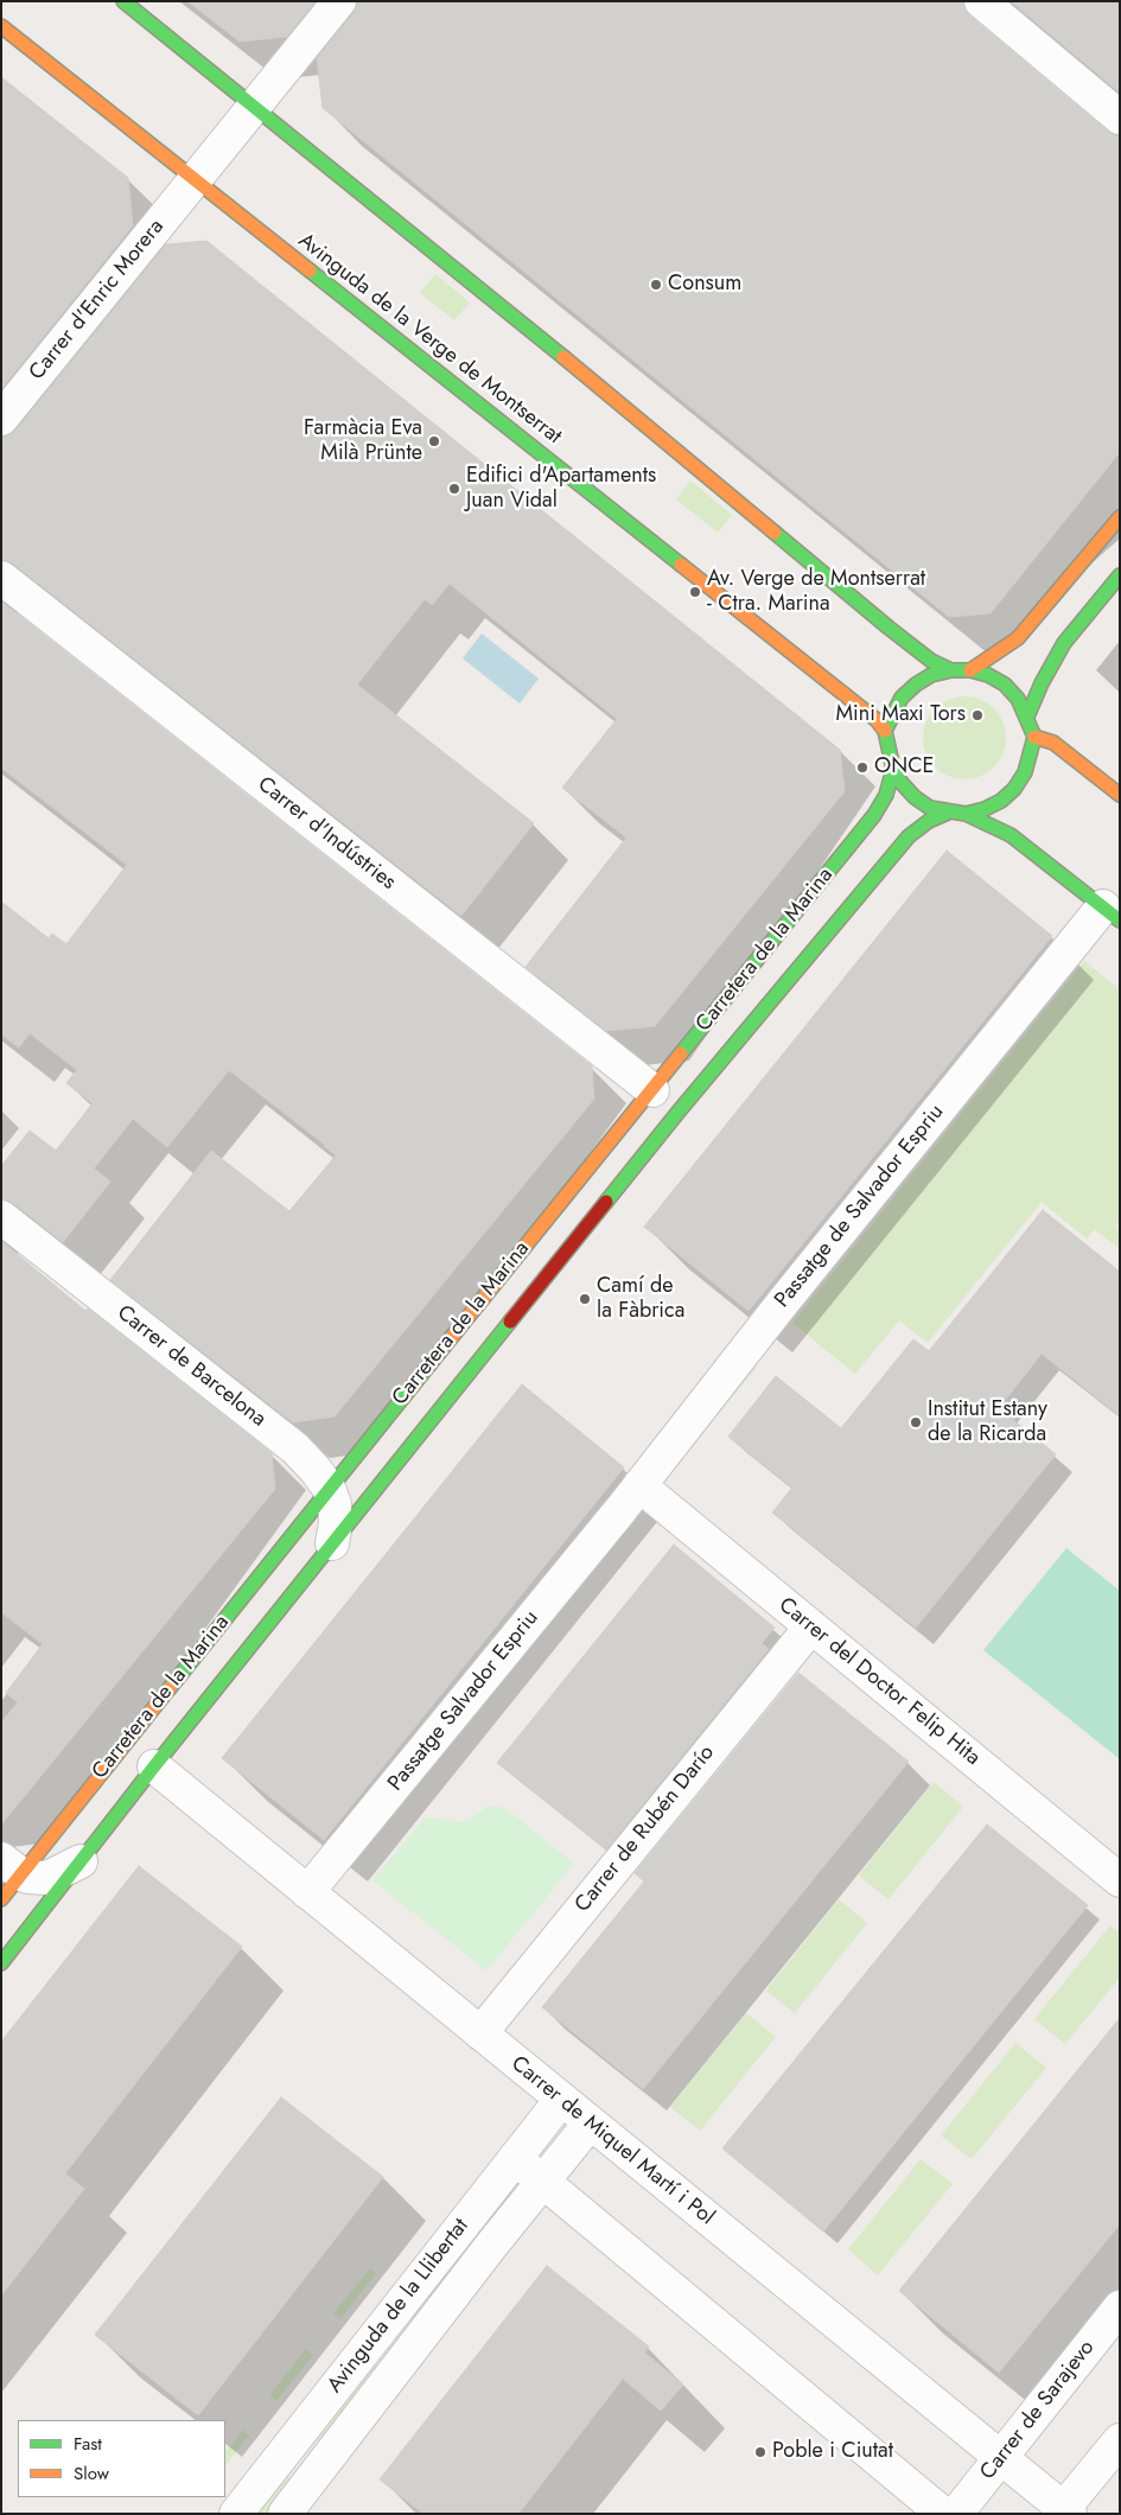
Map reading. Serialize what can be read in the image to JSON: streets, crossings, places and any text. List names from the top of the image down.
{
  "streets": {
    "street": [
      "Carrer d'Enric Morera",
      "Avinguda de la Verge de Montserrat",
      "Carrer d'Indústries",
      "Carretera de la Marina",
      "Passatge de Salvador Espriu",
      "Carrer de Barcelona",
      "Carrer del Doctor Felip Hita",
      "Passatge Salvador Espriu",
      "Carrer de Rubén Darío",
      "Carrer de Miquel Martí i Pol",
      "Avinguda de la Llibertat",
      "Carrer de Sarajevo"
    ]
  },
  "crossings": [
    ["Carrer d'Enric Morera", "Avinguda de la Verge de Montserrat"],
    ["Avinguda de la Verge de Montserrat", "Carretera de la Marina"],
    ["Carrer d'Indústries", "Carretera de la Marina"],
    ["Carretera de la Marina", "Carrer de Barcelona"],
    ["Carretera de la Marina", "Carrer de Miquel Martí i Pol"],
    ["Passatge de Salvador Espriu", "Carrer del Doctor Felip Hita"],
    ["Passatge de Salvador Espriu", "Passatge Salvador Espriu"],
    ["Carrer del Doctor Felip Hita", "Passatge Salvador Espriu"],
    ["Carrer del Doctor Felip Hita", "Carrer de Rubén Darío"],
    ["Passatge Salvador Espriu", "Carrer de Miquel Martí i Pol"],
    ["Carrer de Rubén Darío", "Carrer de Miquel Martí i Pol"],
    ["Carrer de Miquel Martí i Pol", "Avinguda de la Llibertat"],
    ["Carrer de Miquel Martí i Pol", "Carrer de Sarajevo"]
  ],
  "places": [
    "Consum",
    "Farmàcia Eva Milà Prünte",
    "Edifici d'Apartaments Juan Vidal",
    "Av. Verge de Montserrat - Ctra. Marina",
    "Mini Maxi Tors",
    "ONCE",
    "Camí de la Fàbrica",
    "Institut Estany de la Ricarda",
    "Poble i Ciutat"
  ],
  "legend": ["Fast", "Slow"]
}
